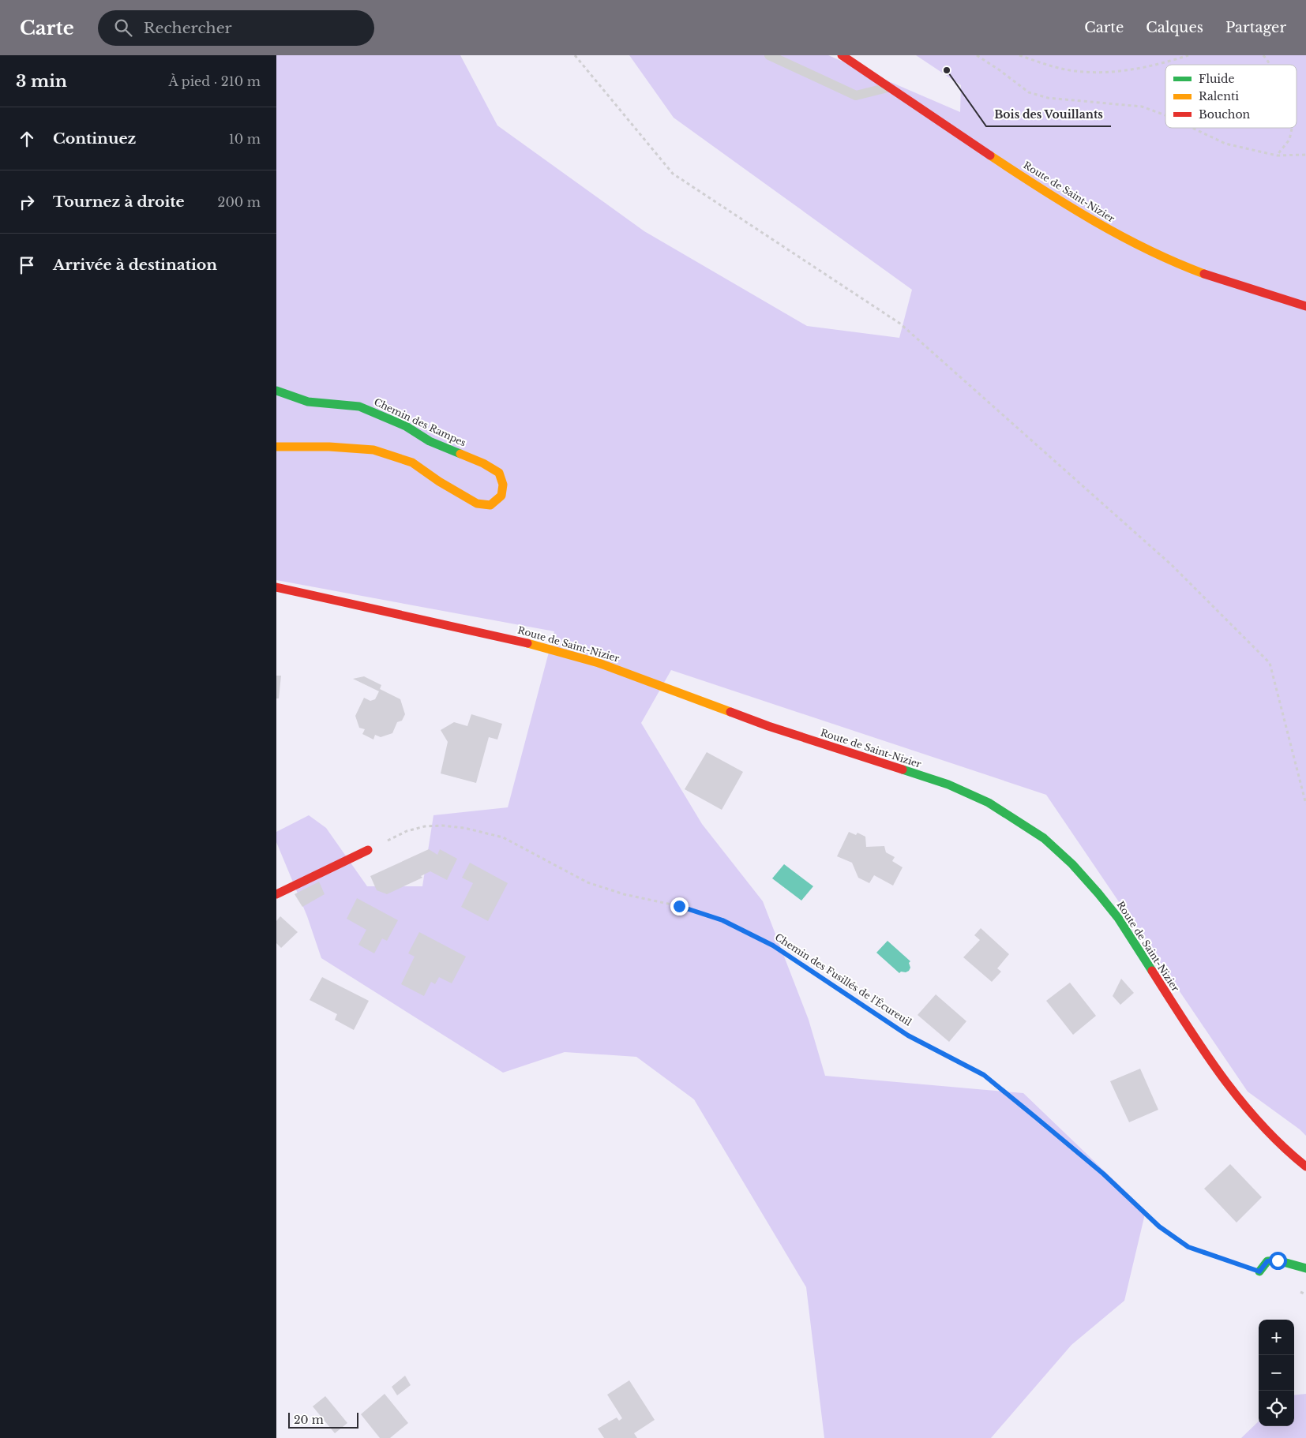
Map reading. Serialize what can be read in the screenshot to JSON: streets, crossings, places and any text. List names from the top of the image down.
{
  "streets": {
    "main road": ["Route de Saint-Nizier", "Chemin des Rampes"],
    "path": ["Chemin des Fusillés de l'Écureuil"]
  },
  "places": ["Bois des Vouillants"],
  "legend": ["Fluide", "Ralenti", "Bouchon"],
  "scale_bar": "20 m",
  "page": {
    "header": "Carte",
    "search": "Rechercher",
    "nav": ["Carte", "Calques", "Partager"],
    "heading": ["3 min", "À pied · 210 m"],
    "list": [
      ["Continuez", "10 m"],
      ["Tournez à droite", "200 m"],
      "Arrivée à destination"
    ],
    "map_buttons": ["+", "−"],
    "scale": "20 m"
  }
}
